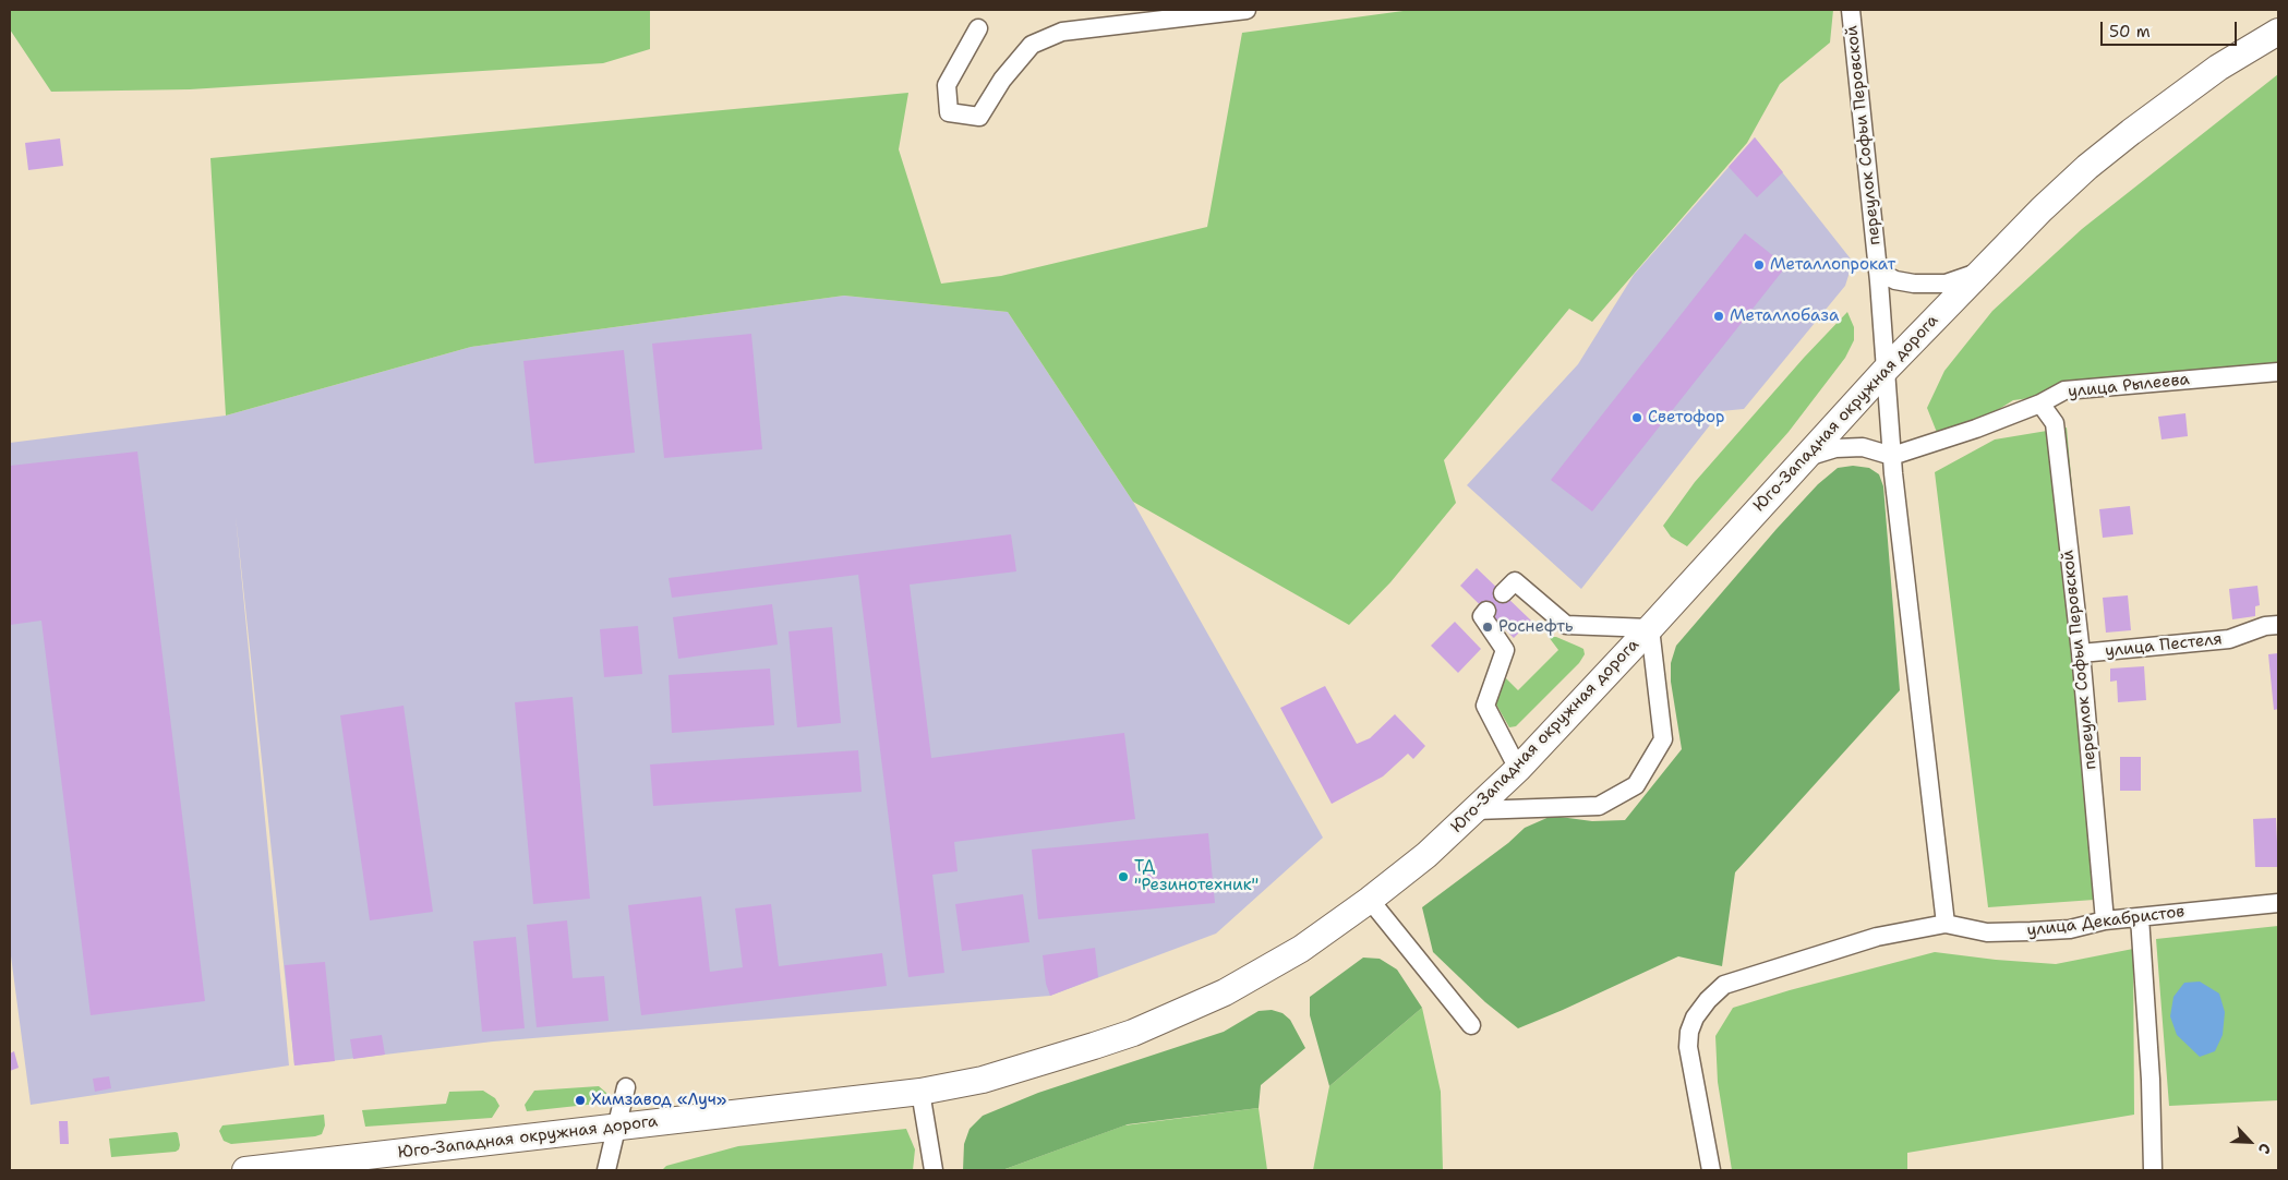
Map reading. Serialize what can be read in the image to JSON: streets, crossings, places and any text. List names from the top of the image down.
{
  "streets": {
    "highway": ["Юго-Западная окружная дорога"],
    "street": [
      "переулок Софьи Перовской",
      "улица Рылеева",
      "улица Пестеля",
      "улица Декабристов"
    ]
  },
  "crossings": [
    ["переулок Софьи Перовской", "улица Рылеева"],
    ["переулок Софьи Перовской", "Юго-Западная окружная дорога"],
    ["переулок Софьи Перовской", "улица Пестеля"],
    ["переулок Софьи Перовской", "улица Декабристов"]
  ],
  "places": [
    "Металлопрокат",
    "Металлобаза",
    "Светофор",
    "Роснефть",
    "ТД \"Резинотехник\"",
    "Химзавод «Луч»"
  ],
  "scale_bar": "50 m",
  "north": "bottom right"
}
